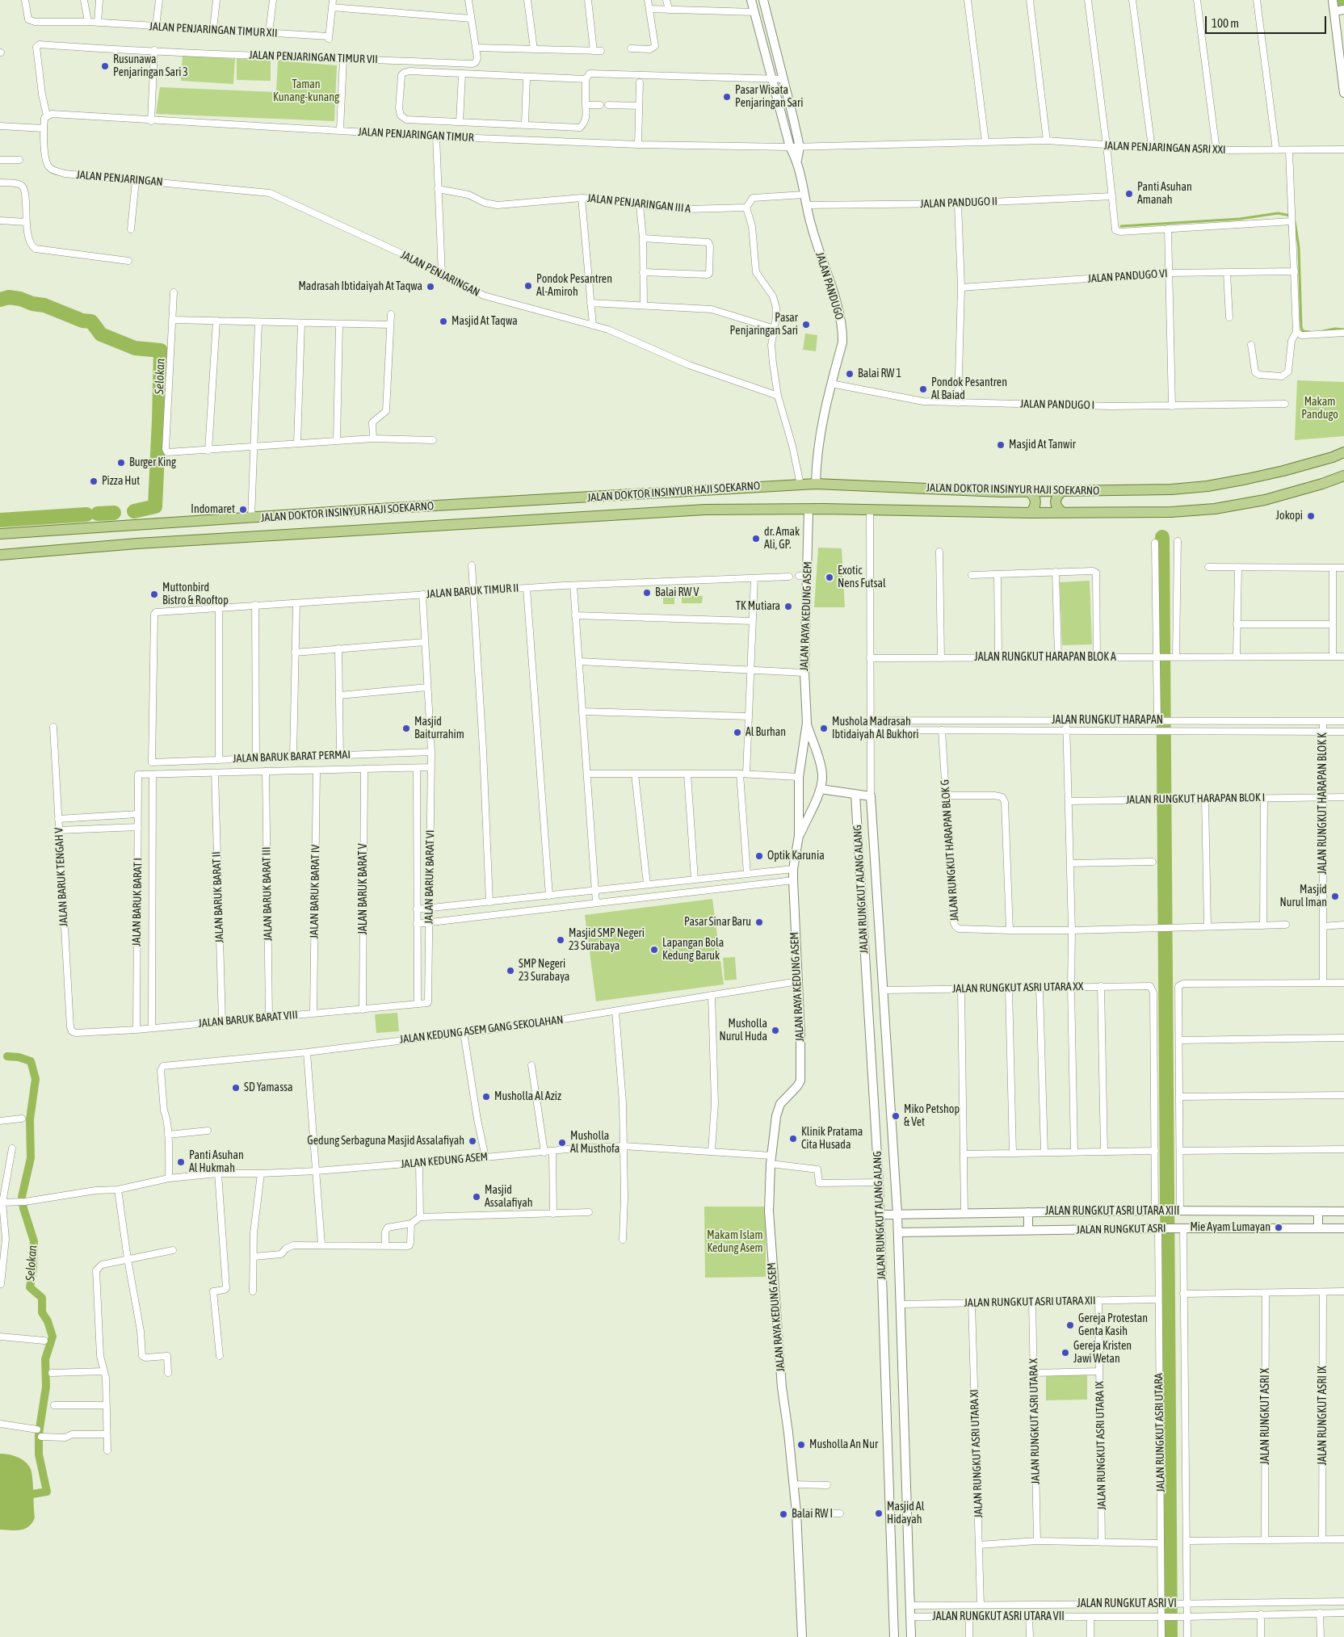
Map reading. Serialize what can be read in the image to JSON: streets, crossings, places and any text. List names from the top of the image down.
{
  "streets": {
    "main road": ["JALAN DOKTOR INSINYUR HAJI SOEKARNO"],
    "street": [
      "JALAN PENJARINGAN TIMUR XII",
      "JALAN PENJARINGAN TIMUR VII",
      "JALAN PENJARINGAN TIMUR",
      "JALAN PENJARINGAN ASRI XXI",
      "JALAN PENJARINGAN",
      "JALAN PANDUGO II",
      "JALAN PENJARINGAN III A",
      "JALAN PANDUGO VI",
      "JALAN PANDUGO",
      "JALAN PANDUGO I",
      "JALAN BARUK TIMUR II",
      "JALAN RAYA KEDUNG ASEM",
      "JALAN RUNGKUT HARAPAN BLOK A",
      "JALAN RUNGKUT HARAPAN",
      "JALAN BARUK BARAT PERMAI",
      "JALAN RUNGKUT HARAPAN BLOK I",
      "JALAN RUNGKUT HARAPAN BLOK K",
      "JALAN RUNGKUT HARAPAN BLOK G",
      "JALAN BARUK TENGAH V",
      "JALAN BARUK BARAT VI",
      "JALAN BARUK BARAT V",
      "JALAN RUNGKUT ALANG ALANG",
      "JALAN BARUK BARAT IV",
      "JALAN BARUK BARAT III",
      "JALAN BARUK BARAT II",
      "JALAN BARUK BARAT I",
      "JALAN RUNGKUT ASRI UTARA XX",
      "JALAN BARUK BARAT VIII",
      "JALAN KEDUNG ASEM GANG SEKOLAHAN",
      "JALAN KEDUNG ASEM",
      "JALAN RUNGKUT ASRI UTARA XIII",
      "JALAN RUNGKUT ASRI",
      "JALAN RUNGKUT ASRI UTARA XII",
      "JALAN RUNGKUT ASRI IX",
      "JALAN RUNGKUT ASRI X",
      "JALAN RUNGKUT ASRI UTARA X",
      "JALAN RUNGKUT ASRI UTARA",
      "JALAN RUNGKUT ASRI UTARA IX",
      "JALAN RUNGKUT ASRI UTARA XI",
      "JALAN RUNGKUT ASRI VI",
      "JALAN RUNGKUT ASRI UTARA VII"
    ]
  },
  "crossings": [
    ["JALAN PENJARINGAN TIMUR VII", "JALAN PENJARINGAN TIMUR"],
    ["JALAN PENJARINGAN TIMUR", "JALAN PENJARINGAN ASRI XXI"],
    ["JALAN PENJARINGAN TIMUR", "JALAN PANDUGO"],
    ["JALAN PANDUGO II", "JALAN PANDUGO"],
    ["JALAN PANDUGO", "JALAN PANDUGO I"],
    ["JALAN PANDUGO", "JALAN DOKTOR INSINYUR HAJI SOEKARNO"],
    ["JALAN DOKTOR INSINYUR HAJI SOEKARNO", "JALAN RAYA KEDUNG ASEM"],
    ["JALAN BARUK TIMUR II", "JALAN BARUK BARAT PERMAI"],
    ["JALAN BARUK TIMUR II", "JALAN BARUK BARAT VI"],
    ["JALAN RAYA KEDUNG ASEM", "JALAN KEDUNG ASEM GANG SEKOLAHAN"],
    ["JALAN RAYA KEDUNG ASEM", "JALAN KEDUNG ASEM"],
    ["JALAN RUNGKUT HARAPAN", "JALAN RUNGKUT HARAPAN BLOK K"],
    ["JALAN RUNGKUT HARAPAN", "JALAN RUNGKUT HARAPAN BLOK G"],
    ["JALAN BARUK BARAT PERMAI", "JALAN BARUK BARAT VI"],
    ["JALAN BARUK BARAT PERMAI", "JALAN BARUK BARAT V"],
    ["JALAN BARUK BARAT PERMAI", "JALAN BARUK BARAT IV"],
    ["JALAN BARUK BARAT PERMAI", "JALAN BARUK BARAT III"],
    ["JALAN BARUK BARAT PERMAI", "JALAN BARUK BARAT II"],
    ["JALAN BARUK BARAT PERMAI", "JALAN BARUK BARAT I"],
    ["JALAN RUNGKUT HARAPAN BLOK I", "JALAN RUNGKUT HARAPAN BLOK K"],
    ["JALAN BARUK TENGAH V", "JALAN BARUK BARAT VIII"],
    ["JALAN BARUK BARAT VI", "JALAN BARUK BARAT VIII"],
    ["JALAN BARUK BARAT V", "JALAN BARUK BARAT VIII"],
    ["JALAN RUNGKUT ALANG ALANG", "JALAN RUNGKUT ASRI UTARA XX"],
    ["JALAN RUNGKUT ALANG ALANG", "JALAN KEDUNG ASEM"],
    ["JALAN RUNGKUT ALANG ALANG", "JALAN RUNGKUT ASRI UTARA XIII"],
    ["JALAN RUNGKUT ALANG ALANG", "JALAN RUNGKUT ASRI"],
    ["JALAN RUNGKUT ALANG ALANG", "JALAN RUNGKUT ASRI UTARA XII"],
    ["JALAN RUNGKUT ALANG ALANG", "JALAN RUNGKUT ASRI VI"],
    ["JALAN RUNGKUT ALANG ALANG", "JALAN RUNGKUT ASRI UTARA VII"],
    ["JALAN BARUK BARAT IV", "JALAN BARUK BARAT VIII"],
    ["JALAN BARUK BARAT III", "JALAN BARUK BARAT VIII"],
    ["JALAN BARUK BARAT II", "JALAN BARUK BARAT VIII"],
    ["JALAN BARUK BARAT I", "JALAN BARUK BARAT VIII"],
    ["JALAN RUNGKUT ASRI", "JALAN RUNGKUT ASRI UTARA"],
    ["JALAN RUNGKUT ASRI UTARA XII", "JALAN RUNGKUT ASRI UTARA X"],
    ["JALAN RUNGKUT ASRI UTARA XII", "JALAN RUNGKUT ASRI UTARA"],
    ["JALAN RUNGKUT ASRI UTARA XII", "JALAN RUNGKUT ASRI UTARA IX"],
    ["JALAN RUNGKUT ASRI UTARA XII", "JALAN RUNGKUT ASRI UTARA XI"],
    ["JALAN RUNGKUT ASRI UTARA", "JALAN RUNGKUT ASRI VI"],
    ["JALAN RUNGKUT ASRI UTARA", "JALAN RUNGKUT ASRI UTARA VII"],
    ["JALAN RUNGKUT ASRI UTARA XI", "JALAN RUNGKUT ASRI VI"],
    ["JALAN RUNGKUT ASRI VI", "JALAN RUNGKUT ASRI UTARA VII"]
  ],
  "water": ["Selokan"],
  "parks": ["Taman Kunang-kunang", "Makam Pandugo", "Makam Islam Kedung Asem"],
  "places": [
    "Rusunawa Penjaringan Sari 3",
    "Pasar Wisata Penjaringan Sari",
    "Panti Asuhan Amanah",
    "Pondok Pesantren Al-Amiroh",
    "Madrasah Ibtidaiyah At Taqwa",
    "Masjid At Taqwa",
    "Pasar Penjaringan Sari",
    "Balai RW 1",
    "Pondok Pesantren Al Baiad",
    "Masjid At Tanwir",
    "Burger King",
    "Pizza Hut",
    "Indomaret",
    "Jokopi",
    "dr. Amak Ali, GP.",
    "Exotic Nens Futsal",
    "Balai RW V",
    "Muttonbird Bistro & Rooftop",
    "TK Mutiara",
    "Masjid Baiturrahim",
    "Mushola Madrasah Ibtidaiyah Al Bukhori",
    "Al Burhan",
    "Optik Karunia",
    "Masjid Nurul Iman",
    "Pasar Sinar Baru",
    "Masjid SMP Negeri 23 Surabaya",
    "Lapangan Bola Kedung Baruk",
    "SMP Negeri 23 Surabaya",
    "Musholla Nurul Huda",
    "SD Yamassa",
    "Musholla Al Aziz",
    "Miko Petshop & Vet",
    "Klinik Pratama Cita Husada",
    "Gedung Serbaguna Masjid Assalafiyah",
    "Musholla Al Musthofa",
    "Panti Asuhan Al Hukmah",
    "Masjid Assalafiyah",
    "Mie Ayam Lumayan",
    "Gereja Protestan Genta Kasih",
    "Gereja Kristen Jawi Wetan",
    "Musholla An Nur",
    "Masjid Al Hidayah",
    "Balai RW I"
  ],
  "scale_bar": "100 m"
}
